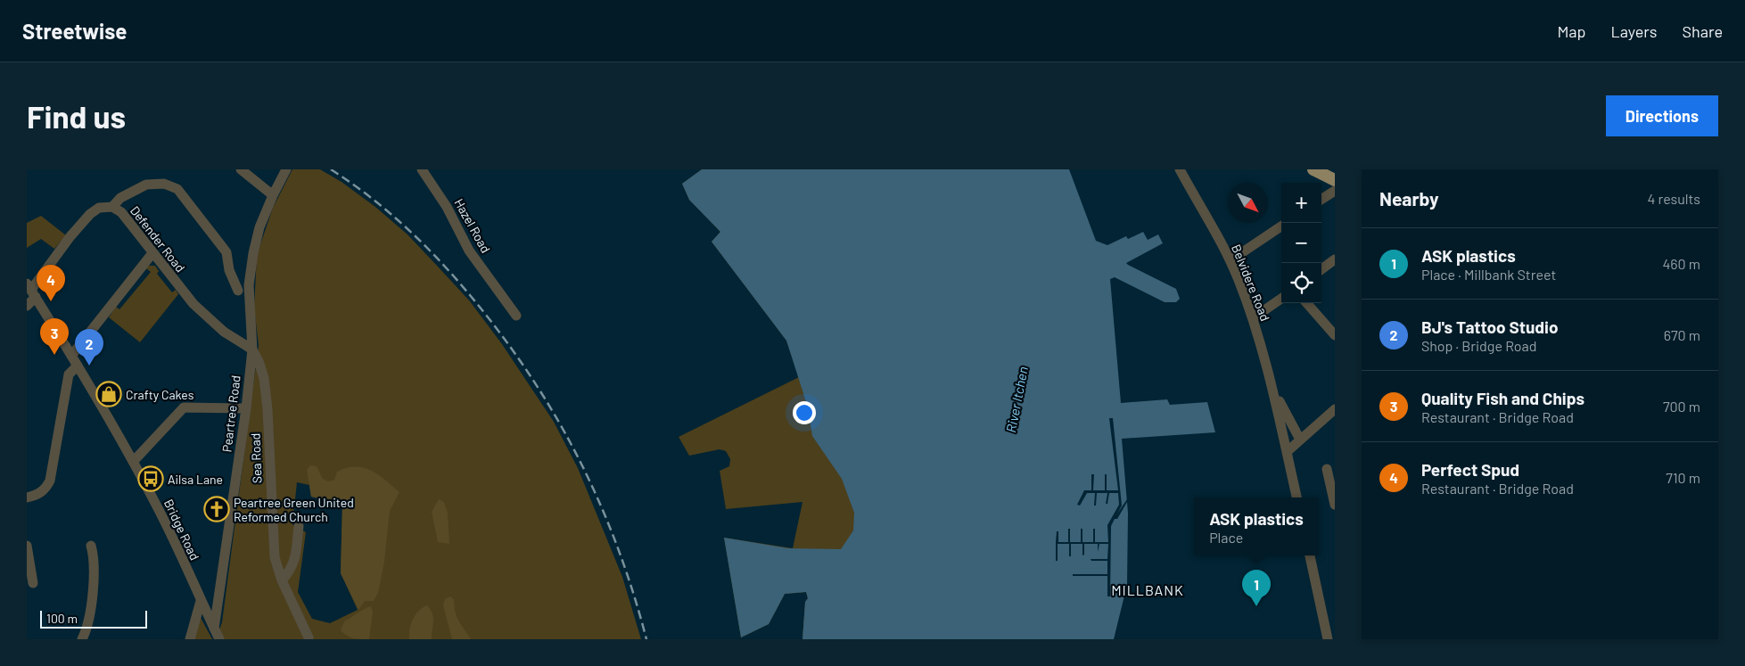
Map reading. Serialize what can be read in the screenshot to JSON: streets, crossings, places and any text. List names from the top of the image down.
{
  "streets": {
    "street": [
      "Hazel Road",
      "Defender Road",
      "Belvidere Road",
      "Peartree Road",
      "Sea Road",
      "Bridge Road"
    ]
  },
  "crossings": [
    ["Defender Road", "Peartree Road"],
    ["Defender Road", "Sea Road"],
    ["Defender Road", "Bridge Road"],
    ["Peartree Road", "Sea Road"],
    ["Peartree Road", "Bridge Road"]
  ],
  "districts": ["MILLBANK"],
  "water": ["River Itchen"],
  "places": {
    "shop": ["Crafty Cakes"],
    "bus stop": ["Ailsa Lane"],
    "church": ["Peartree Green United Reformed Church"]
  },
  "scale_bar": "100 m",
  "north": "bottom right",
  "page": {
    "header": "Streetwise",
    "nav": ["Map", "Layers", "Share"],
    "buttons": "Directions",
    "title": "Find us",
    "heading": ["Nearby", "4 results"],
    "map_buttons": ["+", "−"],
    "list": [
      {
        "mark": "1",
        "name": "ASK plastics",
        "note": "Place · Millbank Street",
        "value": "460 m"
      },
      {
        "mark": "2",
        "name": "BJ's Tattoo Studio",
        "note": "Shop · Bridge Road",
        "value": "670 m"
      },
      {
        "mark": "3",
        "name": "Quality Fish and Chips",
        "note": "Restaurant · Bridge Road",
        "value": "700 m"
      },
      {
        "mark": "4",
        "name": "Perfect Spud",
        "note": "Restaurant · Bridge Road",
        "value": "710 m"
      }
    ],
    "pins": [
      "4",
      "3",
      "2",
      "1"
    ],
    "popup": ["ASK plastics", "Place"],
    "scale": "100 m"
  }
}
